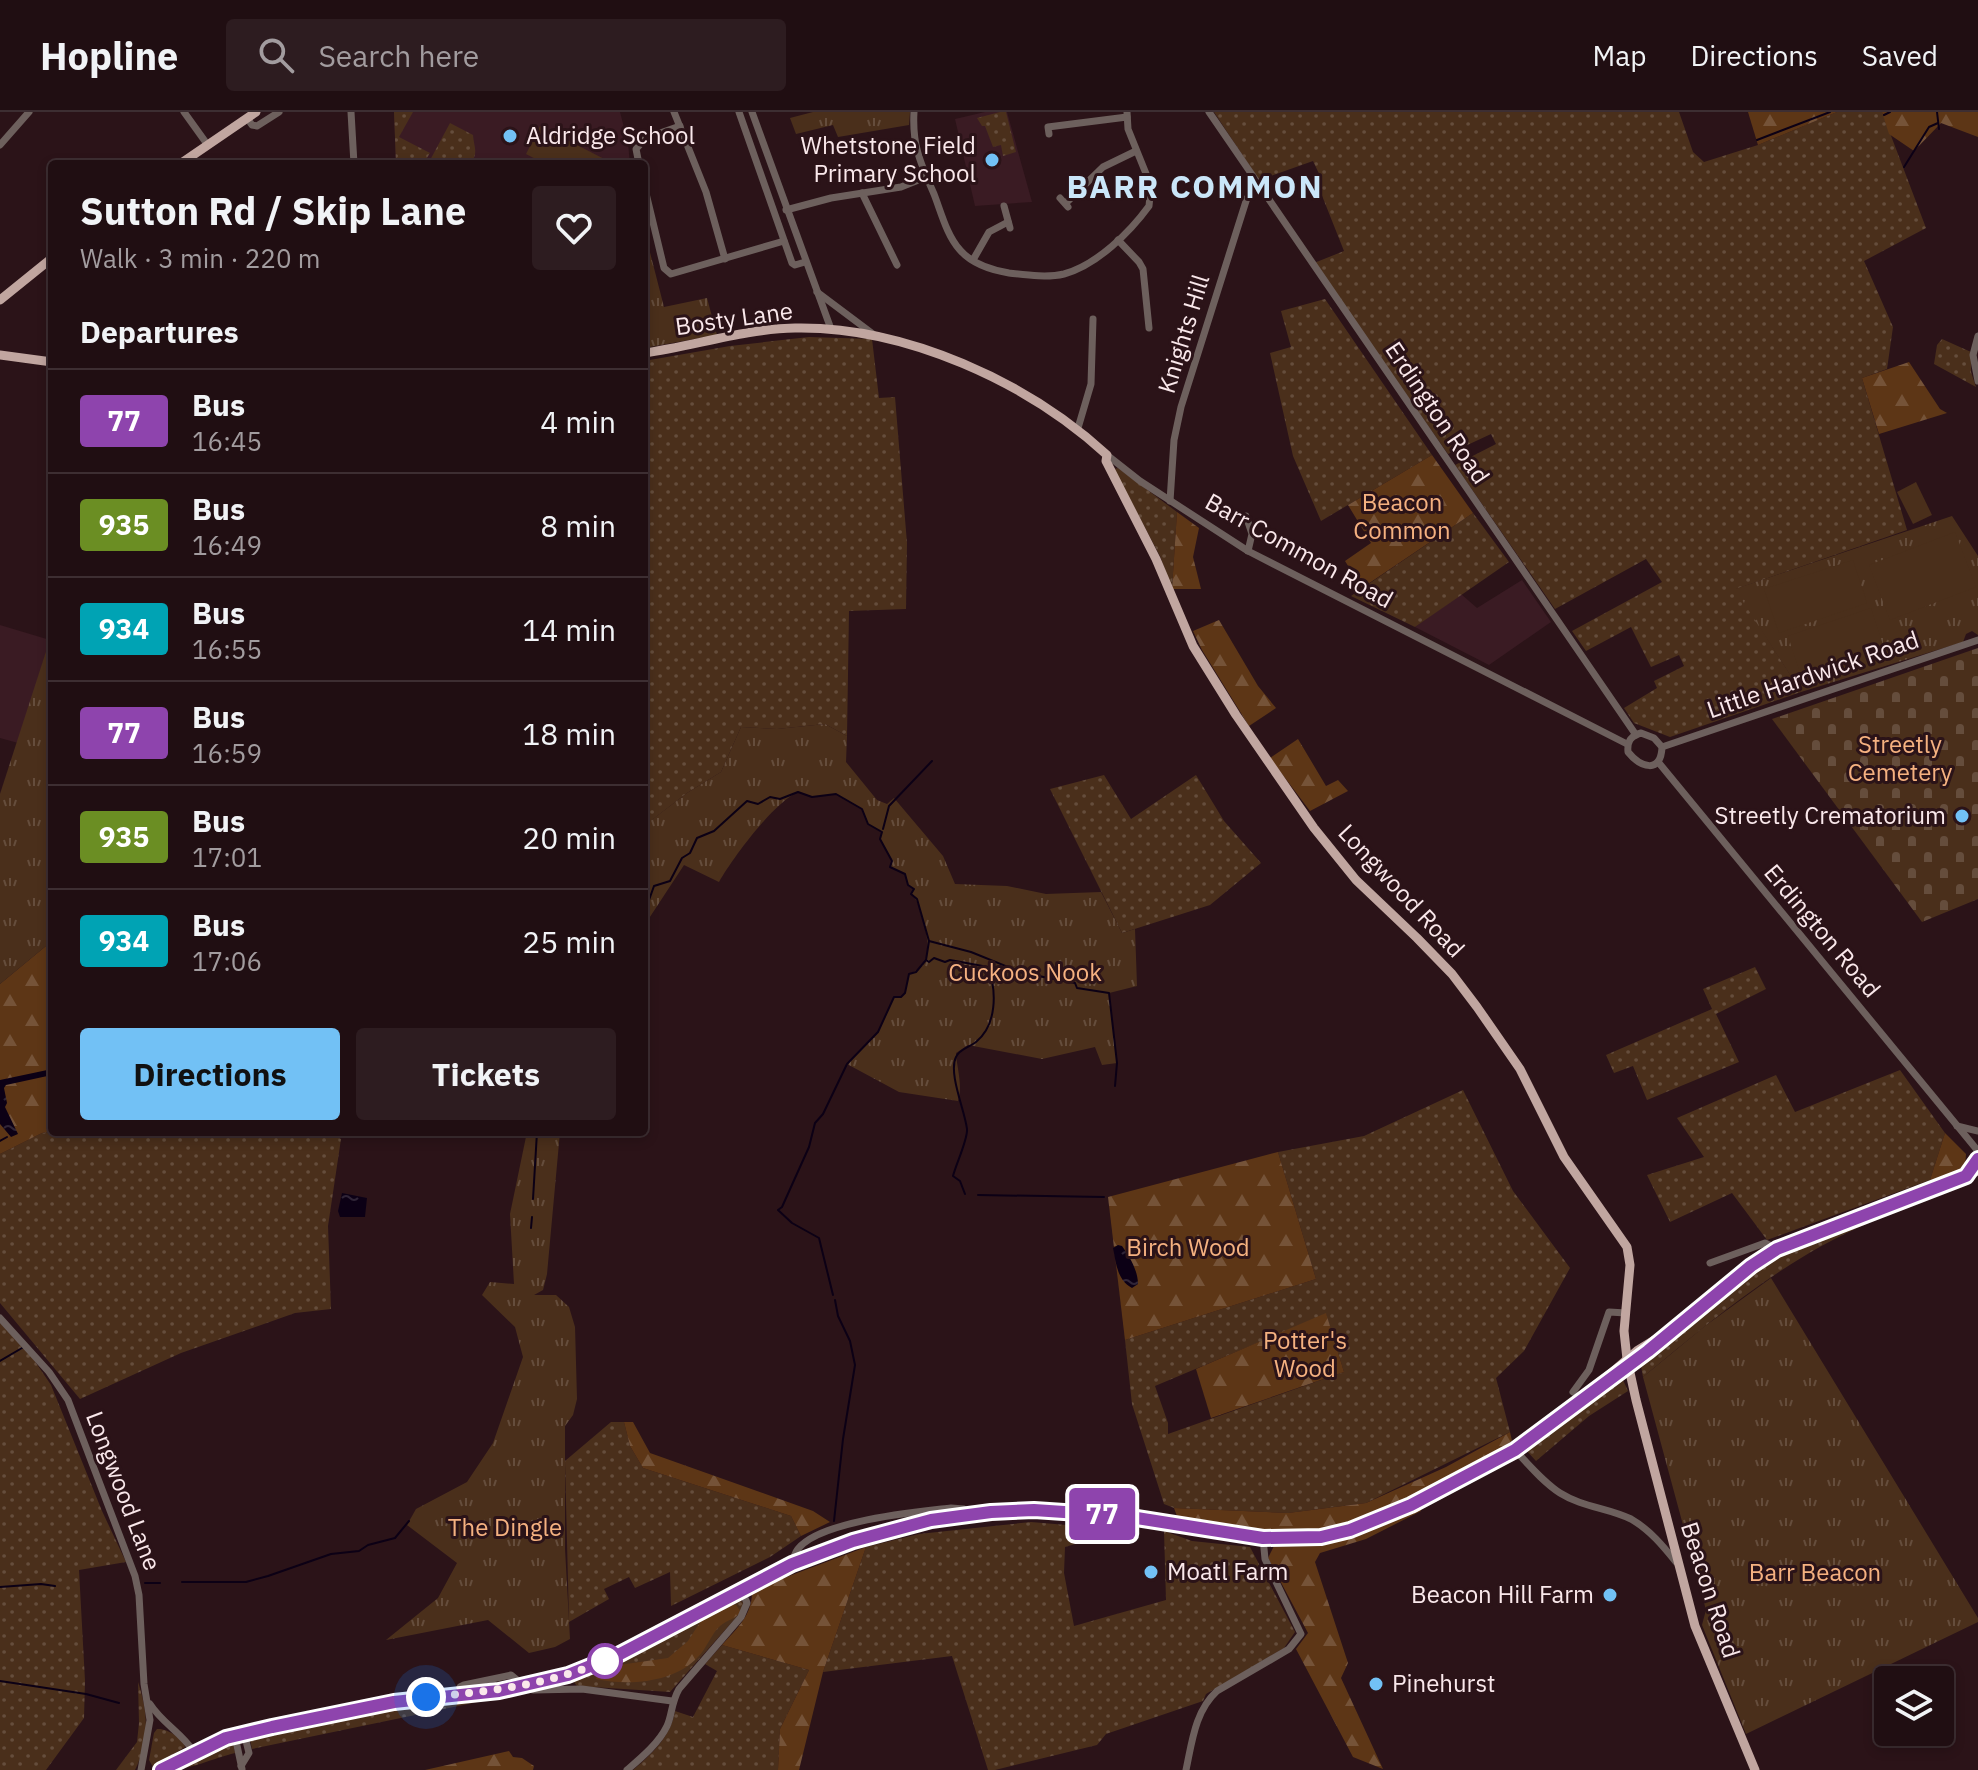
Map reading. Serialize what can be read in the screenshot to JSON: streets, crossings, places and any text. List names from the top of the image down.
{
  "streets": {
    "main road": [
      "Bosty Lane",
      "Barr Common Road",
      "Longwood Road",
      "Beacon Road"
    ],
    "street": [
      "Knights Hill",
      "Erdington Road",
      "Little Hardwick Road",
      "Longwood Lane"
    ]
  },
  "crossings": [
    ["Bosty Lane", "Barr Common Road"],
    ["Knights Hill", "Erdington Road"],
    ["Knights Hill", "Barr Common Road"],
    ["Erdington Road", "Barr Common Road"],
    ["Erdington Road", "Little Hardwick Road"],
    ["Barr Common Road", "Little Hardwick Road"],
    ["Barr Common Road", "Longwood Road"],
    ["Longwood Road", "Beacon Road"]
  ],
  "districts": ["BARR COMMON"],
  "parks": [
    "Beacon Common",
    "Streetly Cemetery",
    "Cuckoos Nook",
    "Birch Wood",
    "Potter's Wood",
    "The Dingle",
    "Barr Beacon"
  ],
  "places": [
    "Aldridge School",
    "Whetstone Field Primary School",
    "Streetly Crematorium",
    "Moatl Farm",
    "Beacon Hill Farm",
    "Pinehurst"
  ],
  "lines": ["bus line 77"],
  "page": {
    "header": "Hopline",
    "search": "Search here",
    "nav": ["Map", "Directions", "Saved"],
    "on_map": "77",
    "heading": [
      ["Sutton Rd / Skip Lane", "Walk · 3 min · 220 m"],
      "Departures"
    ],
    "list": [
      {
        "mark": "77",
        "name": "Bus",
        "note": "16:45",
        "value": "4 min"
      },
      {
        "mark": "935",
        "name": "Bus",
        "note": "16:49",
        "value": "8 min"
      },
      {
        "mark": "934",
        "name": "Bus",
        "note": "16:55",
        "value": "14 min"
      },
      {
        "mark": "77",
        "name": "Bus",
        "note": "16:59",
        "value": "18 min"
      },
      {
        "mark": "935",
        "name": "Bus",
        "note": "17:01",
        "value": "20 min"
      },
      {
        "mark": "934",
        "name": "Bus",
        "note": "17:06",
        "value": "25 min"
      }
    ],
    "buttons": ["Directions", "Tickets"]
  }
}
